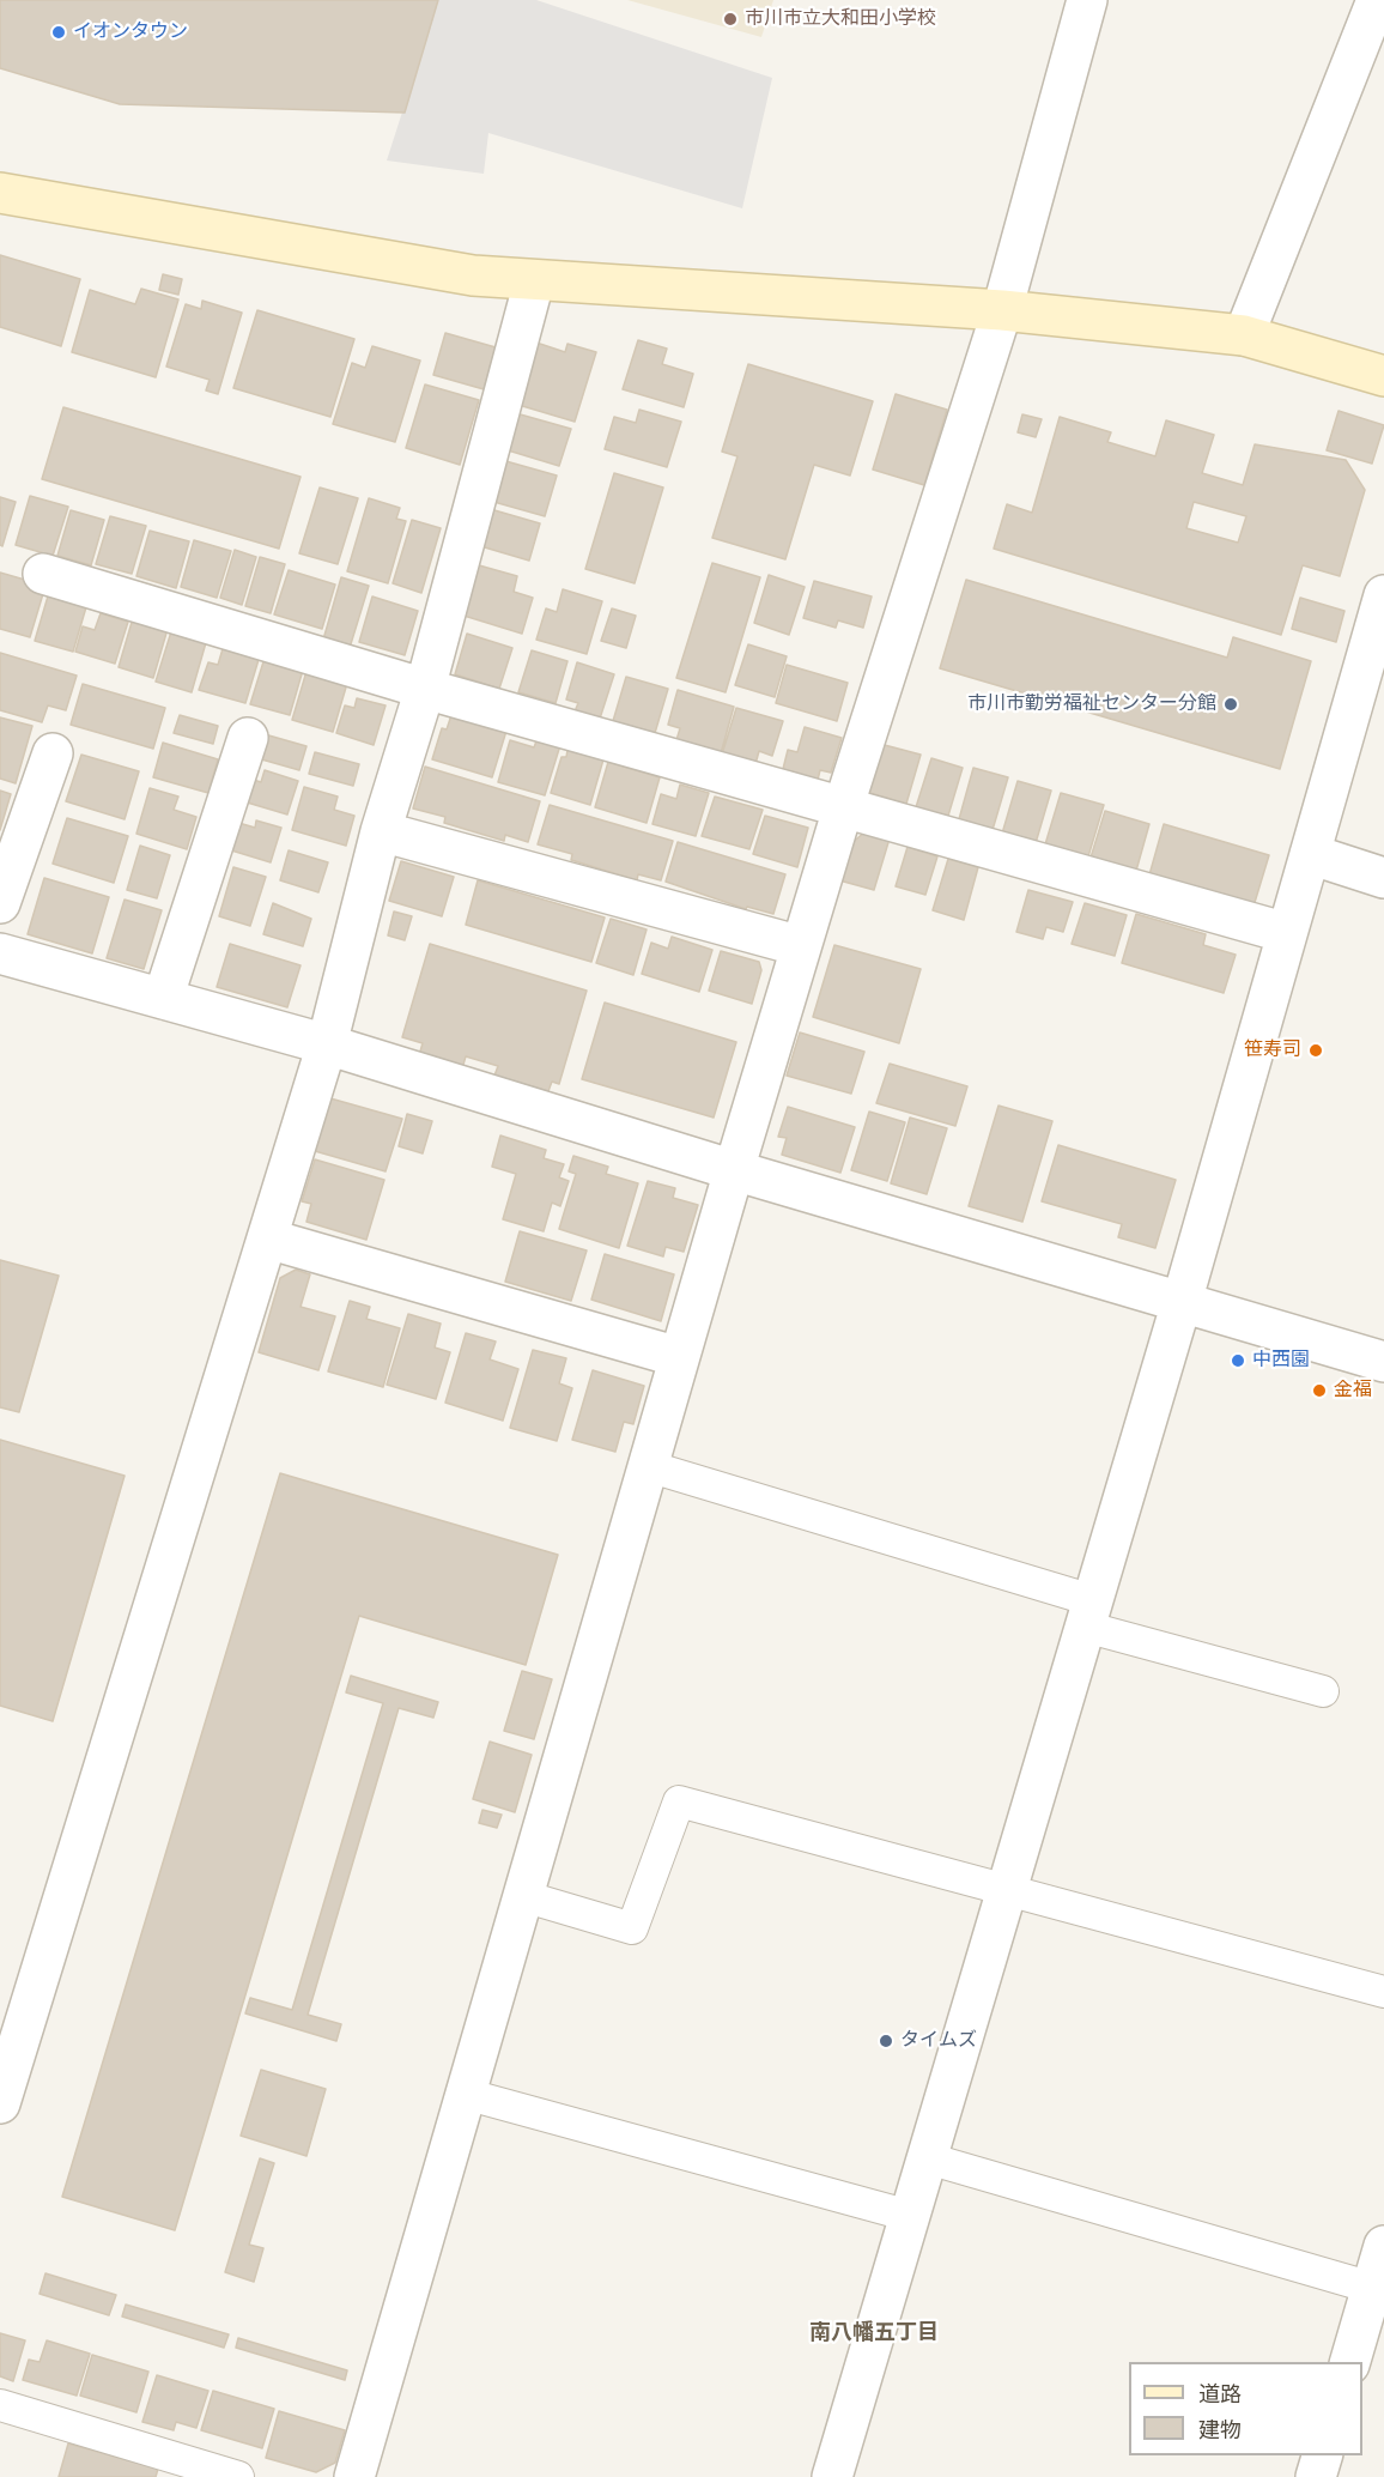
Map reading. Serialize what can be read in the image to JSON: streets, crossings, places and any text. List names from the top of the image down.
{
  "districts": ["南八幡五丁目"],
  "places": [
    "市川市立大和田小学校",
    "イオンタウン",
    "市川市勤労福祉センター分館",
    "笹寿司",
    "中西園",
    "金福",
    "タイムズ"
  ],
  "legend": ["道路", "建物"]
}
